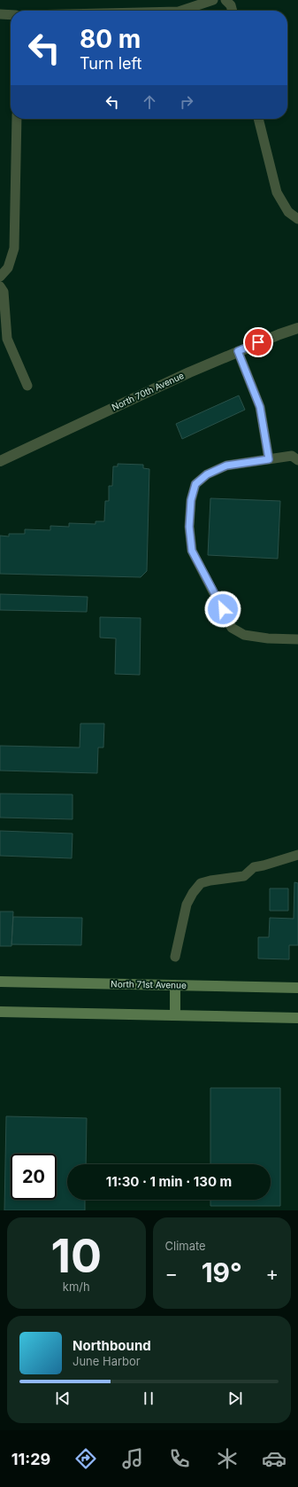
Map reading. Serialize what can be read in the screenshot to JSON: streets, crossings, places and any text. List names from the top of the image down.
{
  "streets": {
    "street": ["North 70th Avenue", "North 71st Avenue"]
  },
  "page": {
    "turn": ["80 m", "Turn left"],
    "limit": "20",
    "trip": "11:30 · 1 min · 130 m",
    "tile": [
      ["10", "km/h"],
      "Climate"
    ],
    "heat": ["−", "19°", "+"],
    "song": ["Northbound", "June Harbor"],
    "tabs": "11:29"
  }
}
